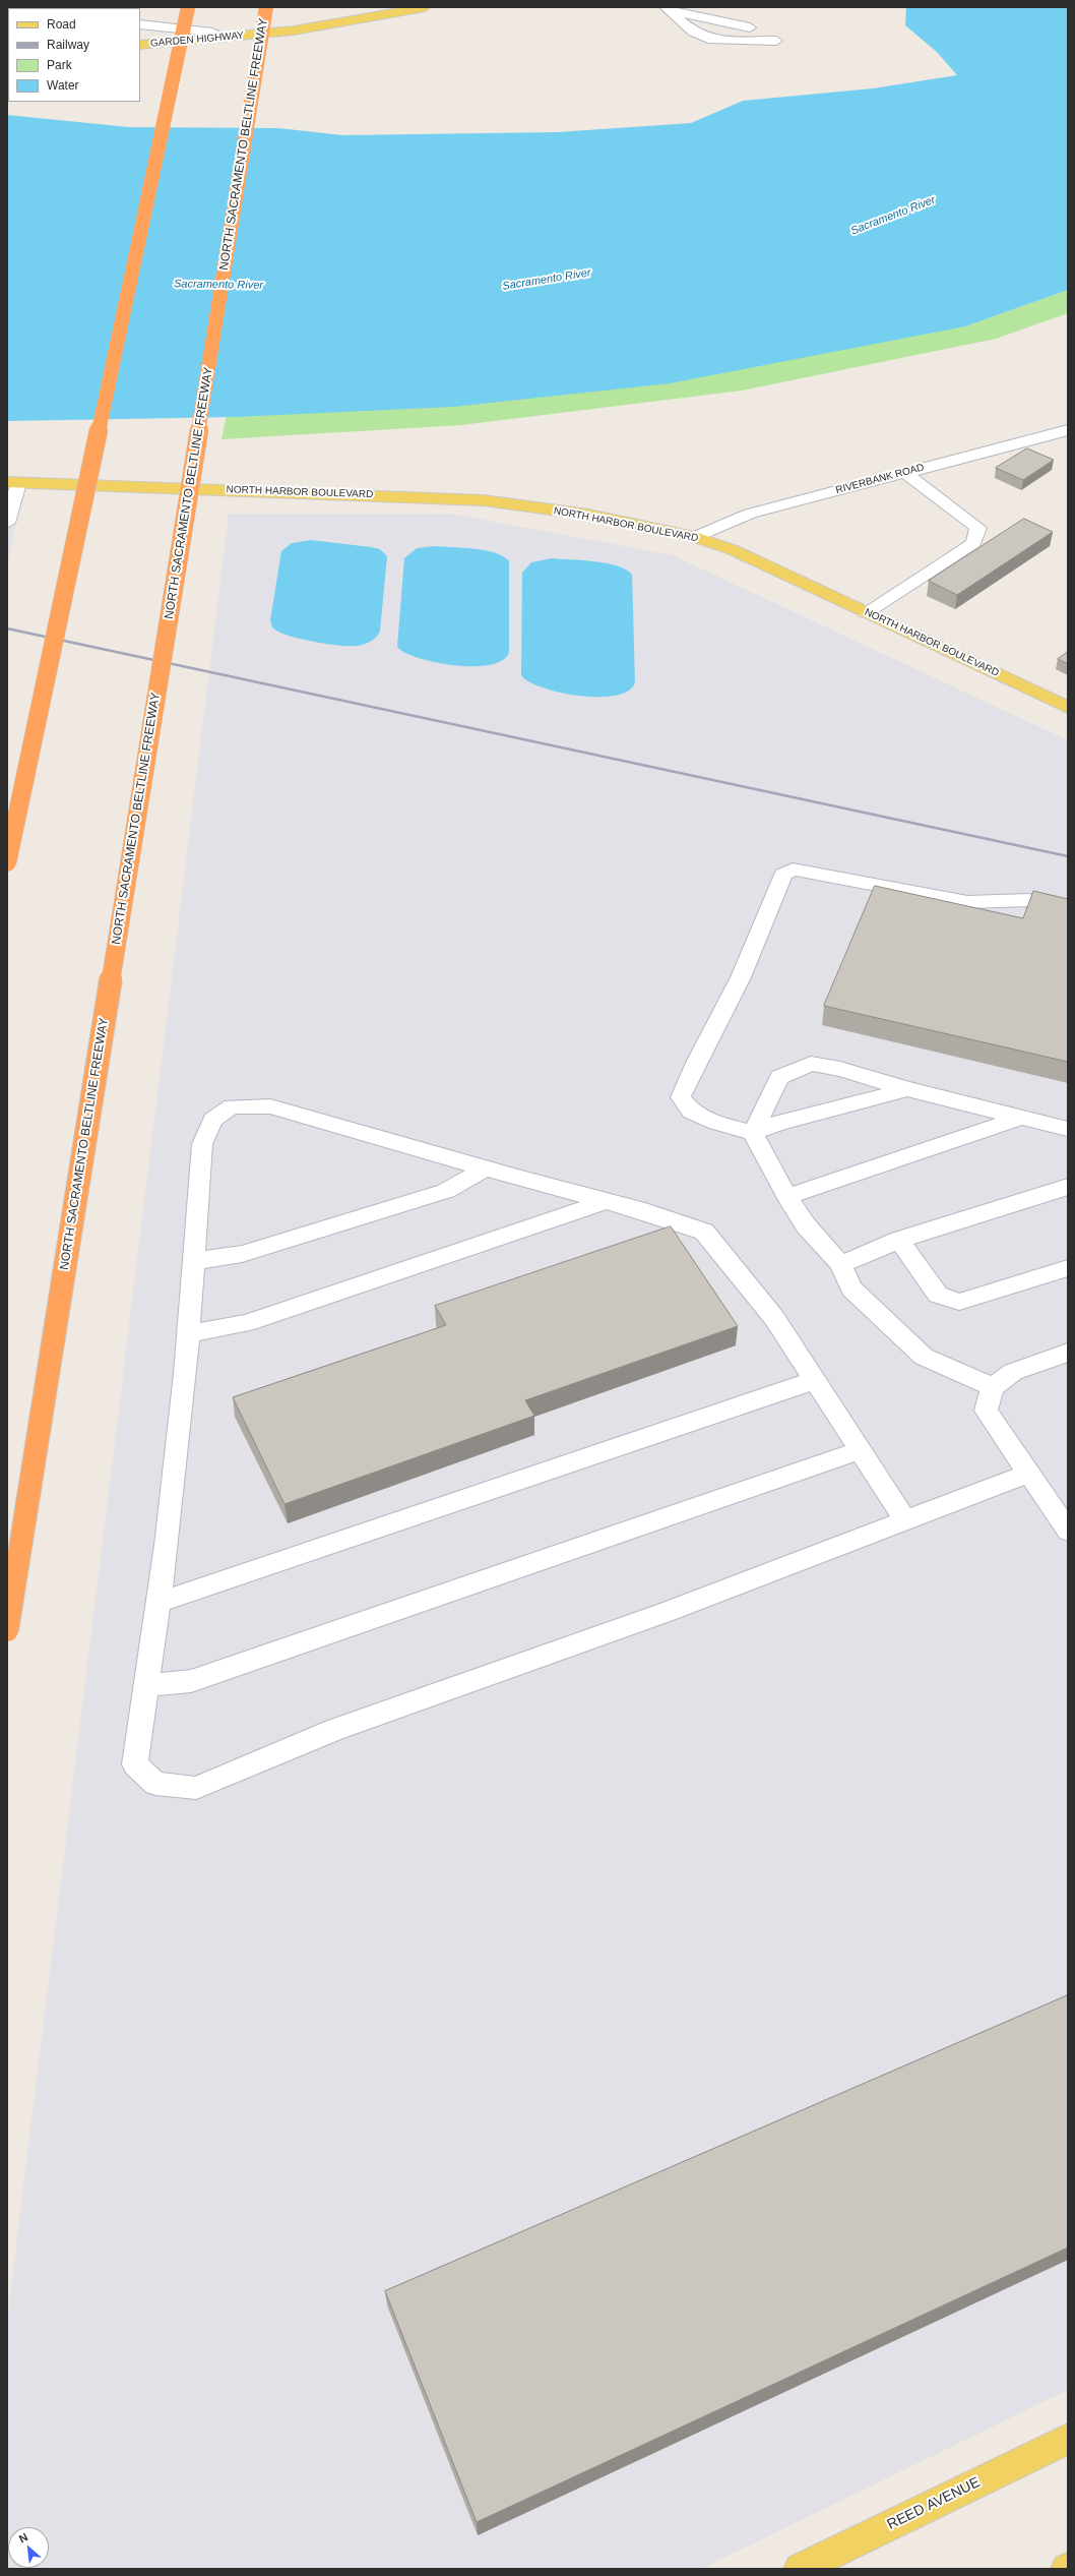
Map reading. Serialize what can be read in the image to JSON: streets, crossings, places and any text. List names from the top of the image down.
{
  "streets": {
    "highway": ["NORTH SACRAMENTO BELTLINE FREEWAY"],
    "main road": ["GARDEN HIGHWAY", "NORTH HARBOR BOULEVARD", "REED AVENUE"],
    "street": ["RIVERBANK ROAD"]
  },
  "crossings": [
    ["RIVERBANK ROAD", "NORTH HARBOR BOULEVARD"]
  ],
  "water": ["Sacramento River"],
  "legend": [
    "Road",
    "Railway",
    "Park",
    "Water"
  ],
  "north": "top left"
}
